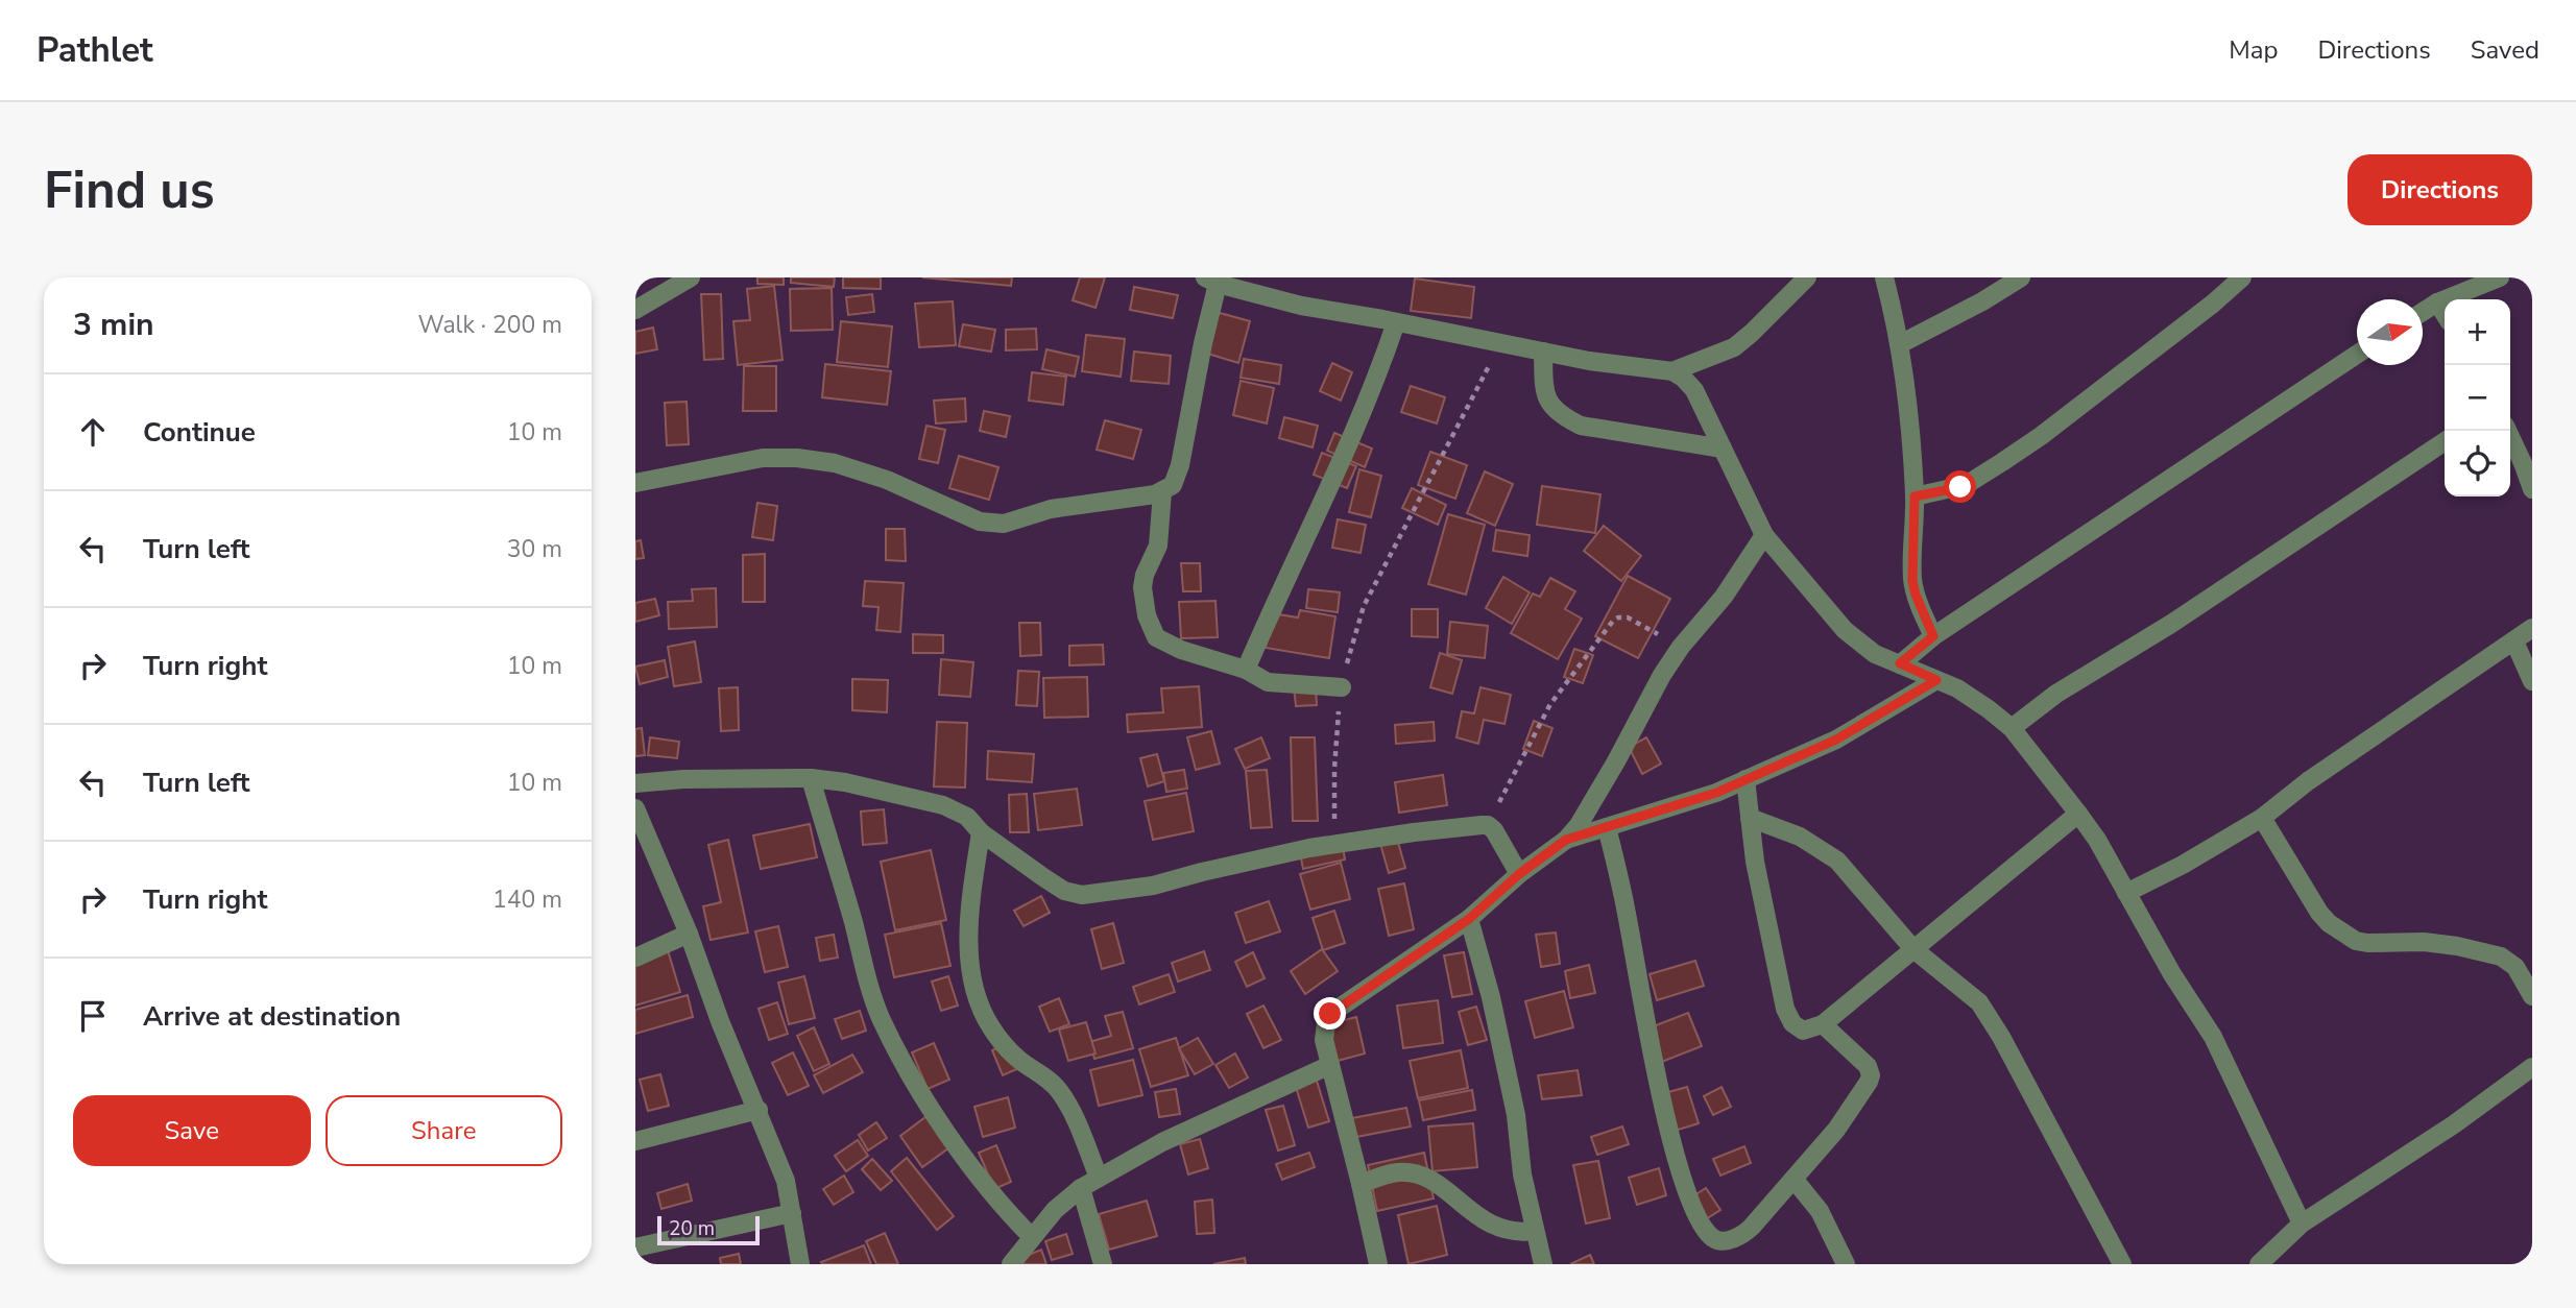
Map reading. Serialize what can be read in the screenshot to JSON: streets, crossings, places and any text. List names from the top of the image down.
{
  "scale_bar": "20 m",
  "north": "right",
  "page": {
    "header": "Pathlet",
    "nav": ["Map", "Directions", "Saved"],
    "buttons": [
      "Directions",
      ["Save", "Share"]
    ],
    "title": "Find us",
    "heading": ["3 min", "Walk · 200 m"],
    "map_buttons": ["+", "−"],
    "list": [
      ["Continue", "10 m"],
      ["Turn left", "30 m"],
      ["Turn right", "10 m"],
      ["Turn left", "10 m"],
      ["Turn right", "140 m"],
      "Arrive at destination"
    ],
    "scale": "20 m"
  }
}
